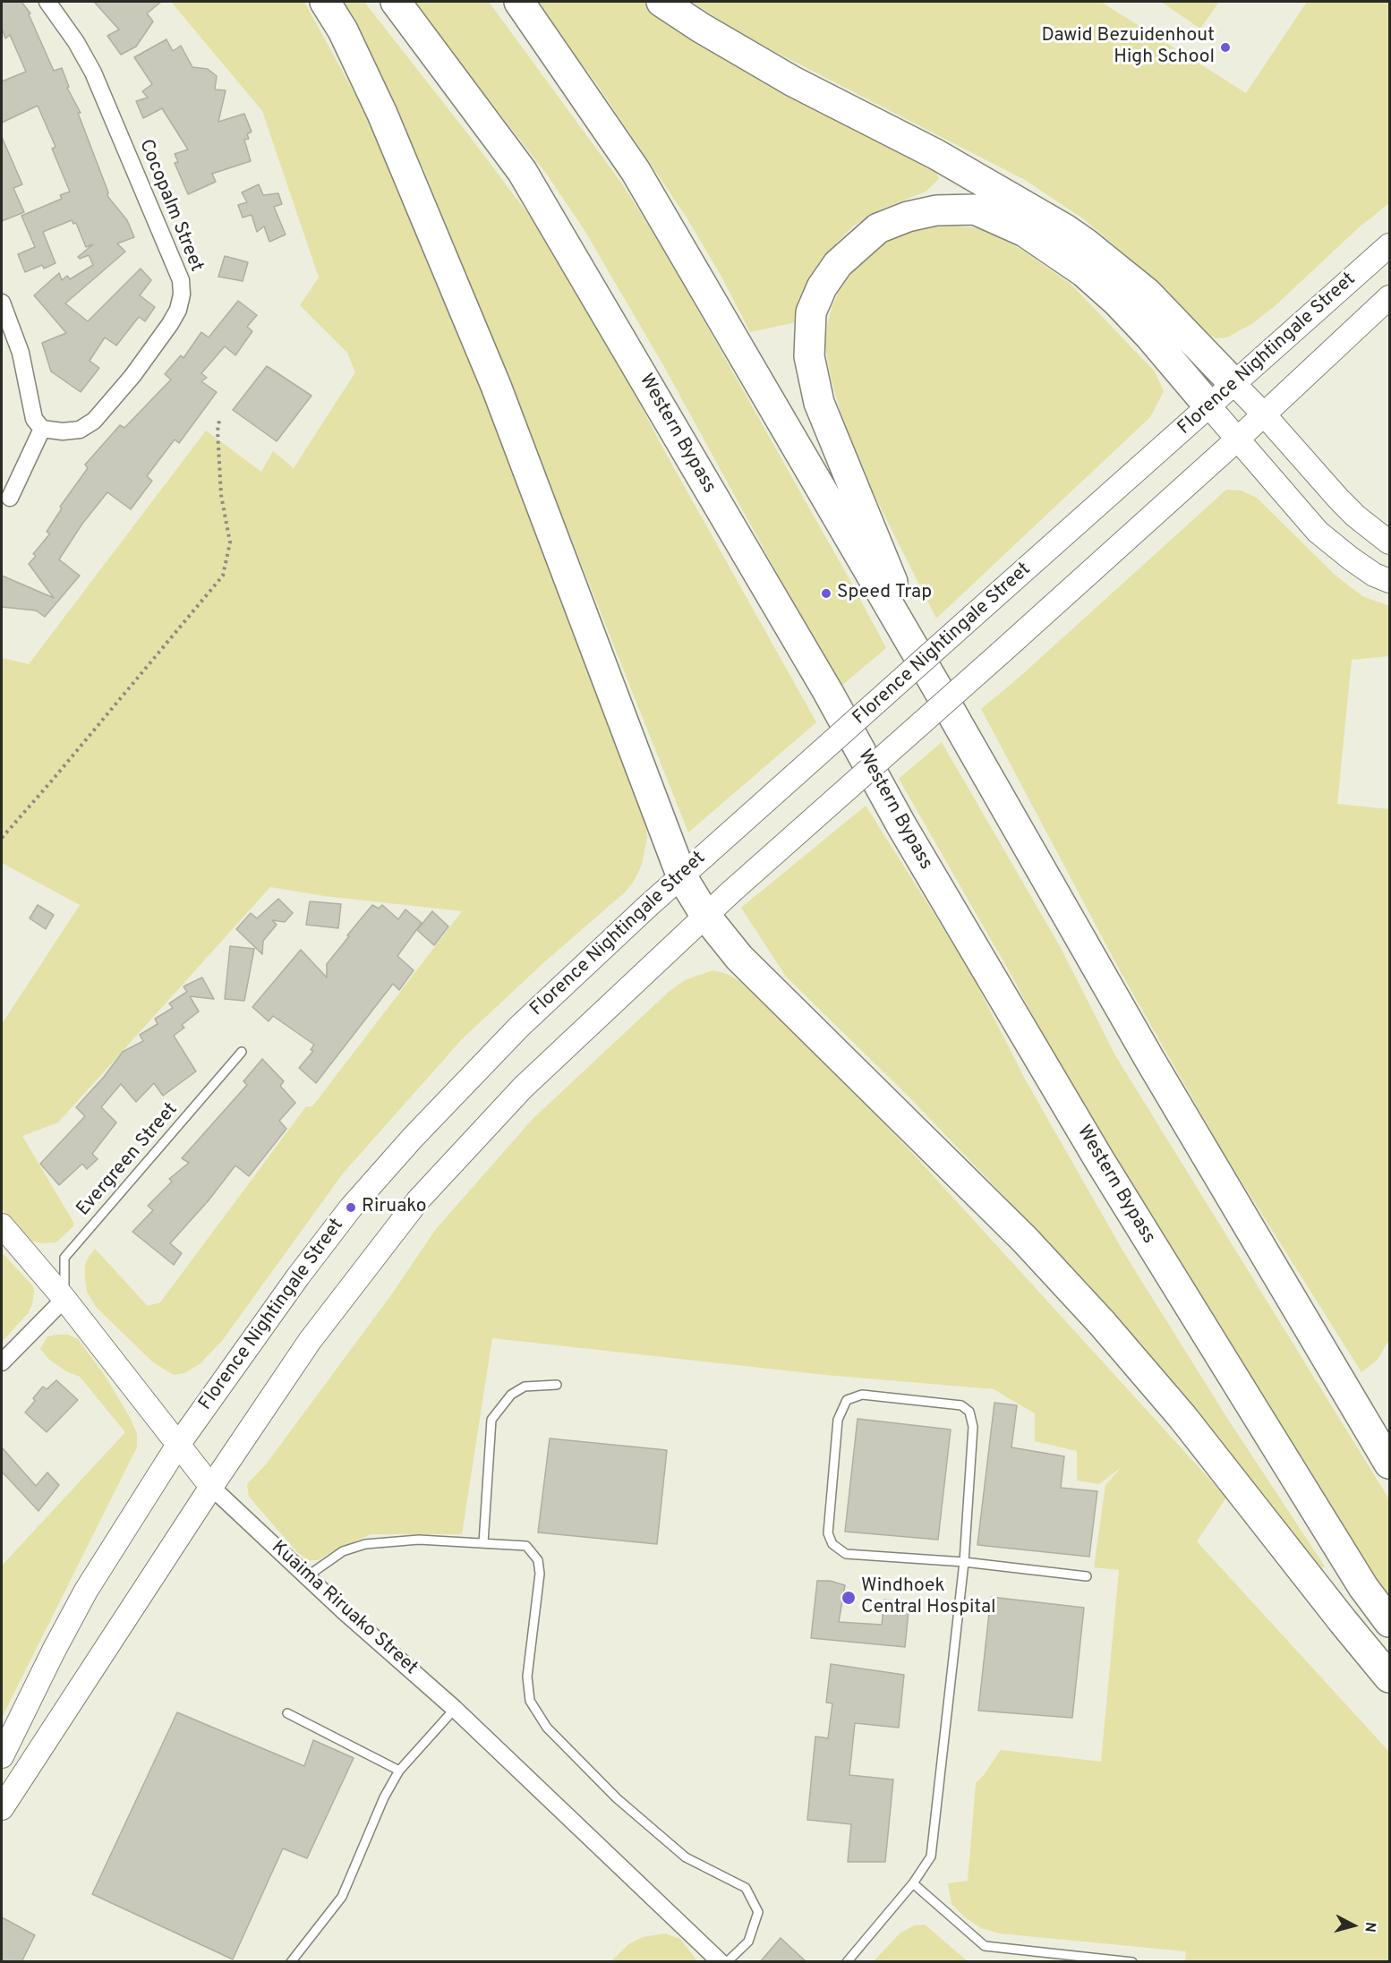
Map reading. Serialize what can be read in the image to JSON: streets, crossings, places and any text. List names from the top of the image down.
{
  "streets": {
    "highway": ["Western Bypass"],
    "main road": ["Florence Nightingale Street", "Kuaima Riruako Street"],
    "street": ["Cocopalm Street"],
    "lane": ["Evergreen Street"]
  },
  "crossings": [
    ["Florence Nightingale Street", "Kuaima Riruako Street"],
    ["Evergreen Street", "Kuaima Riruako Street"]
  ],
  "places": [
    "Dawid Bezuidenhout High School",
    "Speed Trap",
    "Riruako",
    "Windhoek Central Hospital"
  ],
  "north": "right"
}
